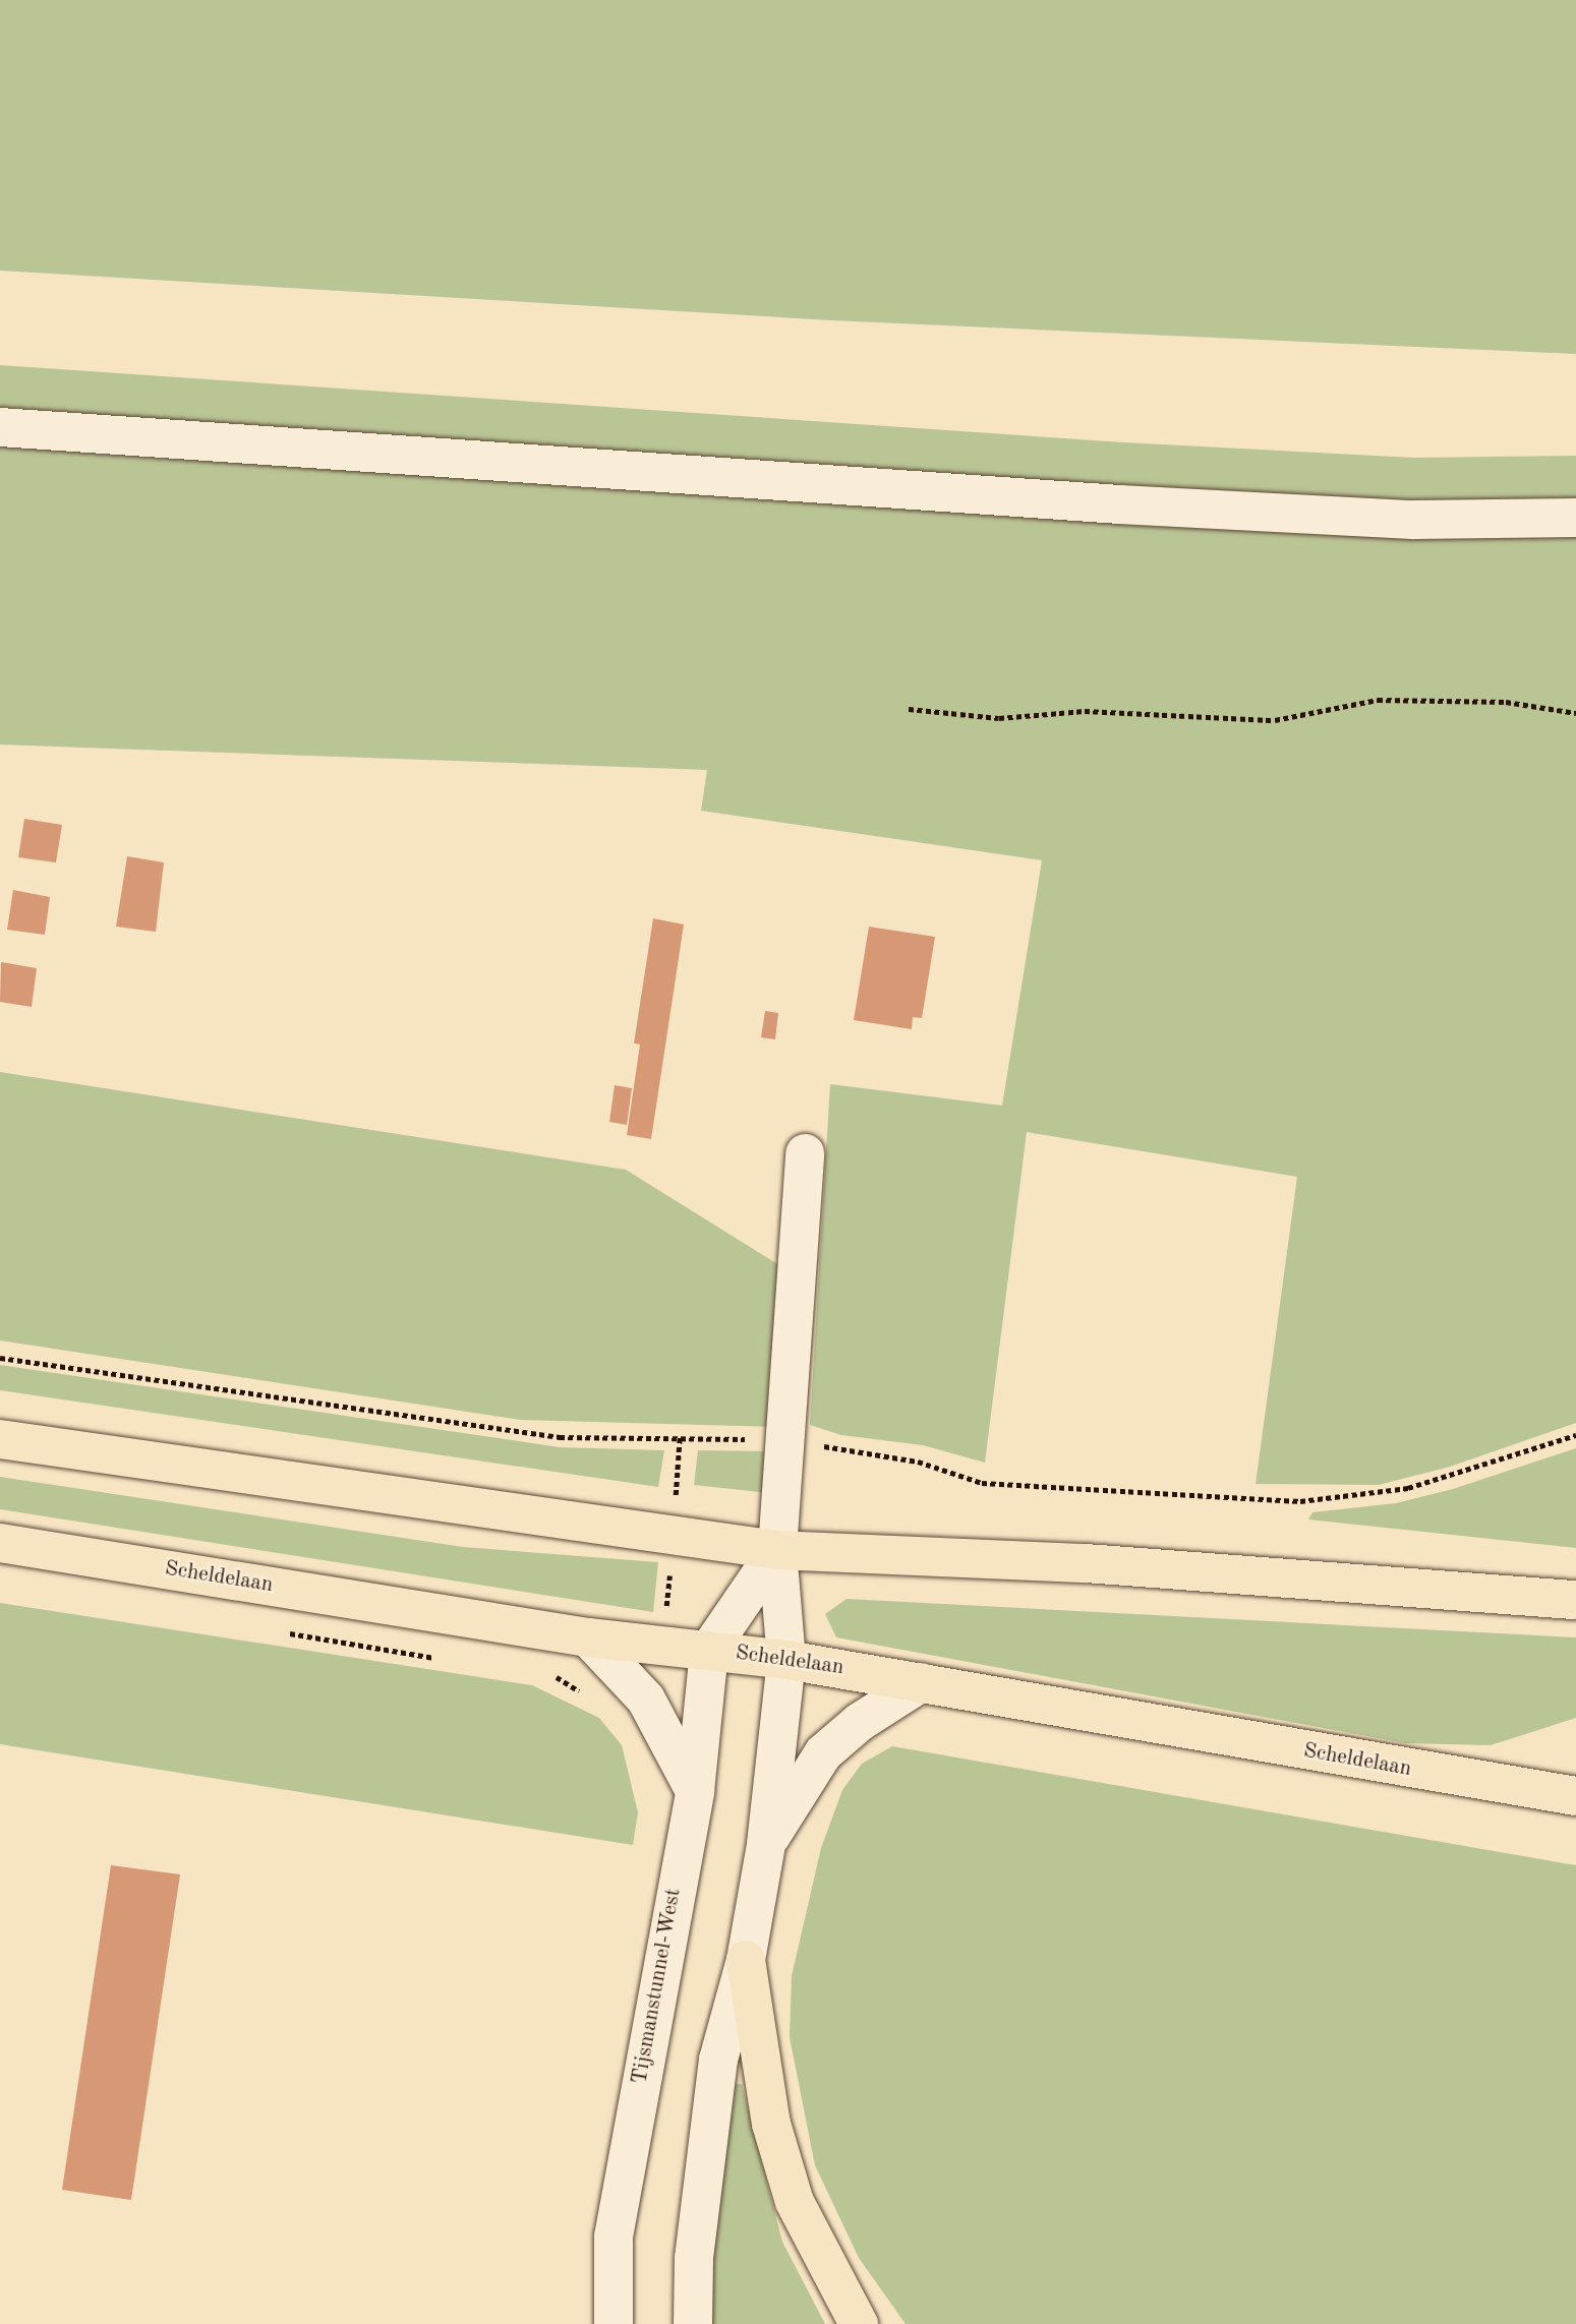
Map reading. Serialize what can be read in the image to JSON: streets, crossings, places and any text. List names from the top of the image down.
{
  "streets": {
    "main road": ["Scheldelaan"],
    "street": ["Tijsmanstunnel-West"]
  },
  "crossings": [
    ["Scheldelaan", "Tijsmanstunnel-West"]
  ]
}
